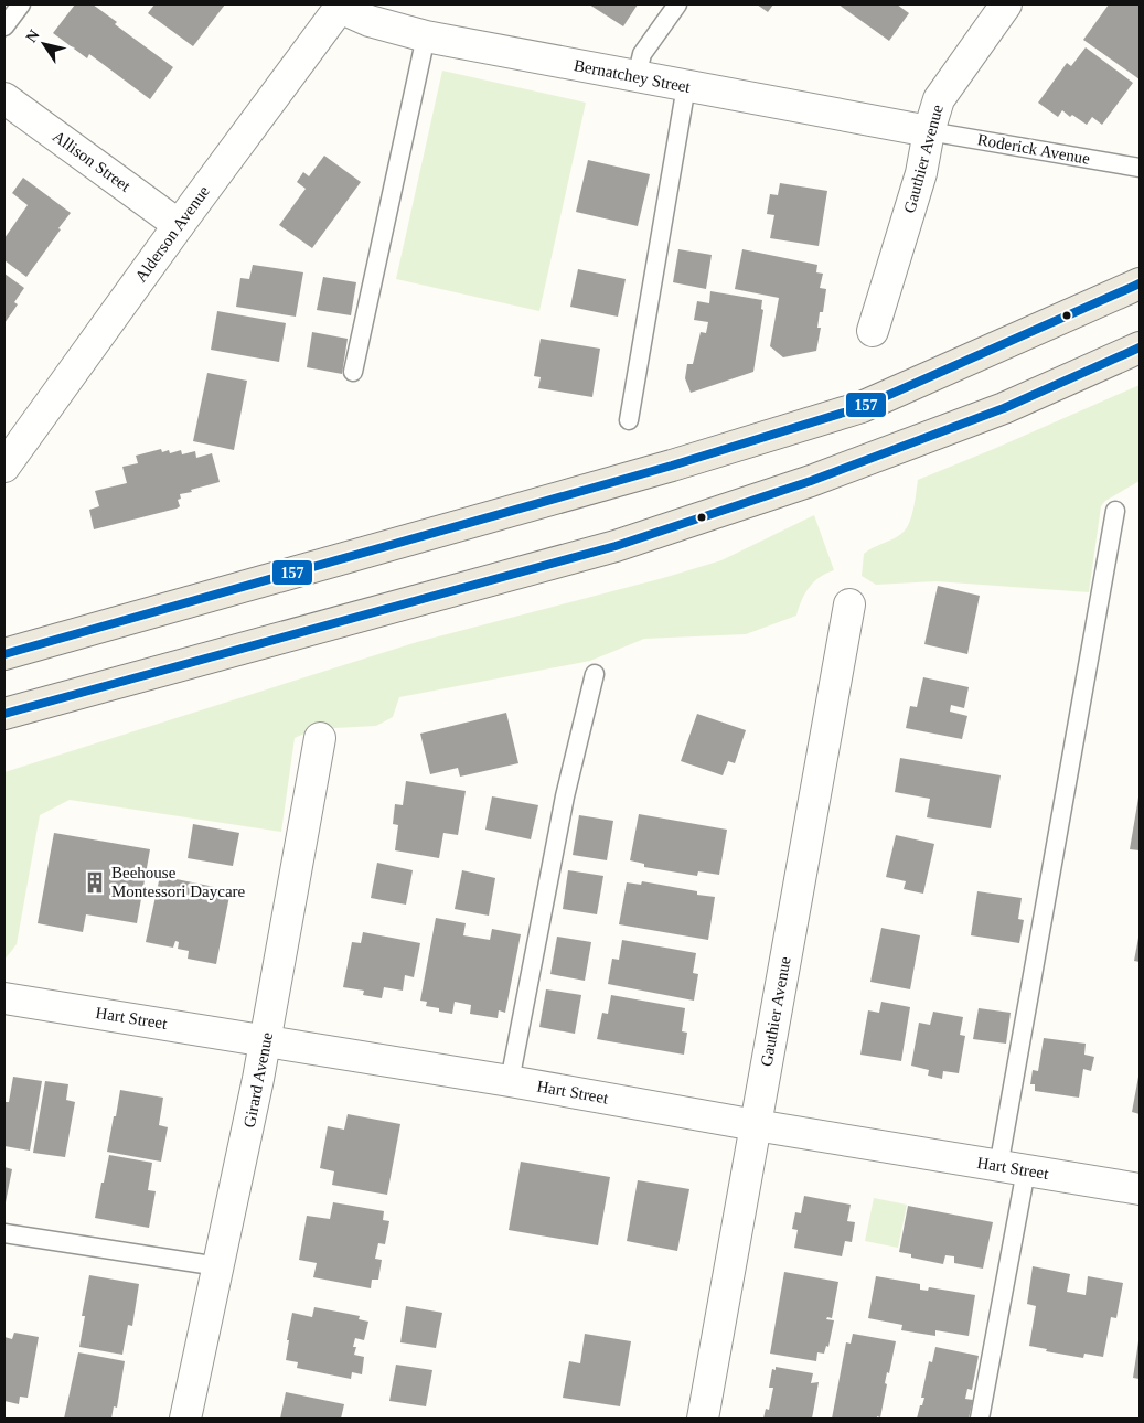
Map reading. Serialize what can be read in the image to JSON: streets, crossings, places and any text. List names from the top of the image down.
{
  "streets": {
    "street": [
      "Bernatchey Street",
      "Gauthier Avenue",
      "Allison Street",
      "Alderson Avenue",
      "Hart Street",
      "Girard Avenue"
    ],
    "lane": ["Roderick Avenue"]
  },
  "crossings": [
    ["Bernatchey Street", "Roderick Avenue"],
    ["Bernatchey Street", "Gauthier Avenue"],
    ["Bernatchey Street", "Alderson Avenue"],
    ["Roderick Avenue", "Gauthier Avenue"],
    ["Gauthier Avenue", "Hart Street"],
    ["Allison Street", "Alderson Avenue"],
    ["Hart Street", "Girard Avenue"]
  ],
  "places": {
    "building": ["Beehouse Montessori Daycare"]
  },
  "lines": ["transit line 157"],
  "north": "top left"
}
